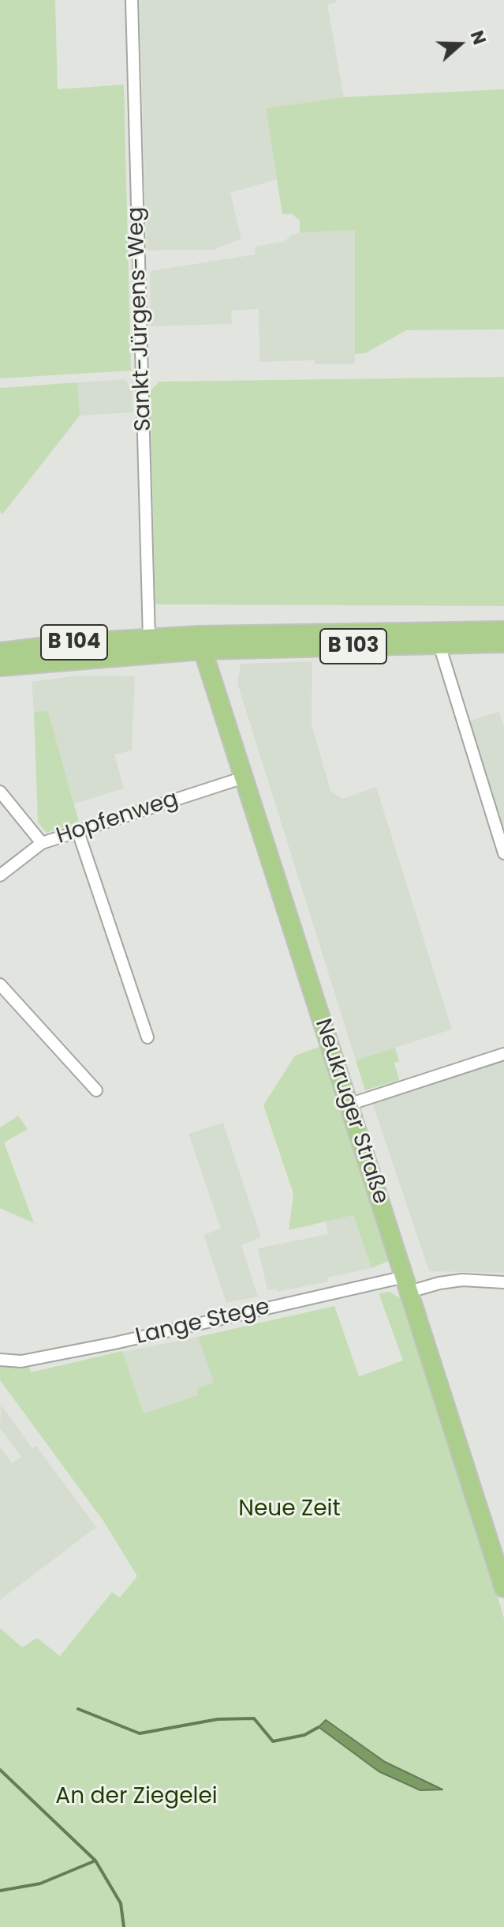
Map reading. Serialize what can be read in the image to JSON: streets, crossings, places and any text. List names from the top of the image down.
{
  "streets": {
    "main road": ["B 104", "B 103", "Neukruger Straße"],
    "street": ["Sankt-Jürgens-Weg", "Hopfenweg", "Lange Stege"]
  },
  "crossings": [
    ["Sankt-Jürgens-Weg", "B 104"],
    ["B 104", "B 103"],
    ["B 104", "Neukruger Straße"],
    ["B 103", "Neukruger Straße"],
    ["Hopfenweg", "Neukruger Straße"],
    ["Neukruger Straße", "Lange Stege"]
  ],
  "parks": ["Neue Zeit", "An der Ziegelei"],
  "north": "right"
}
